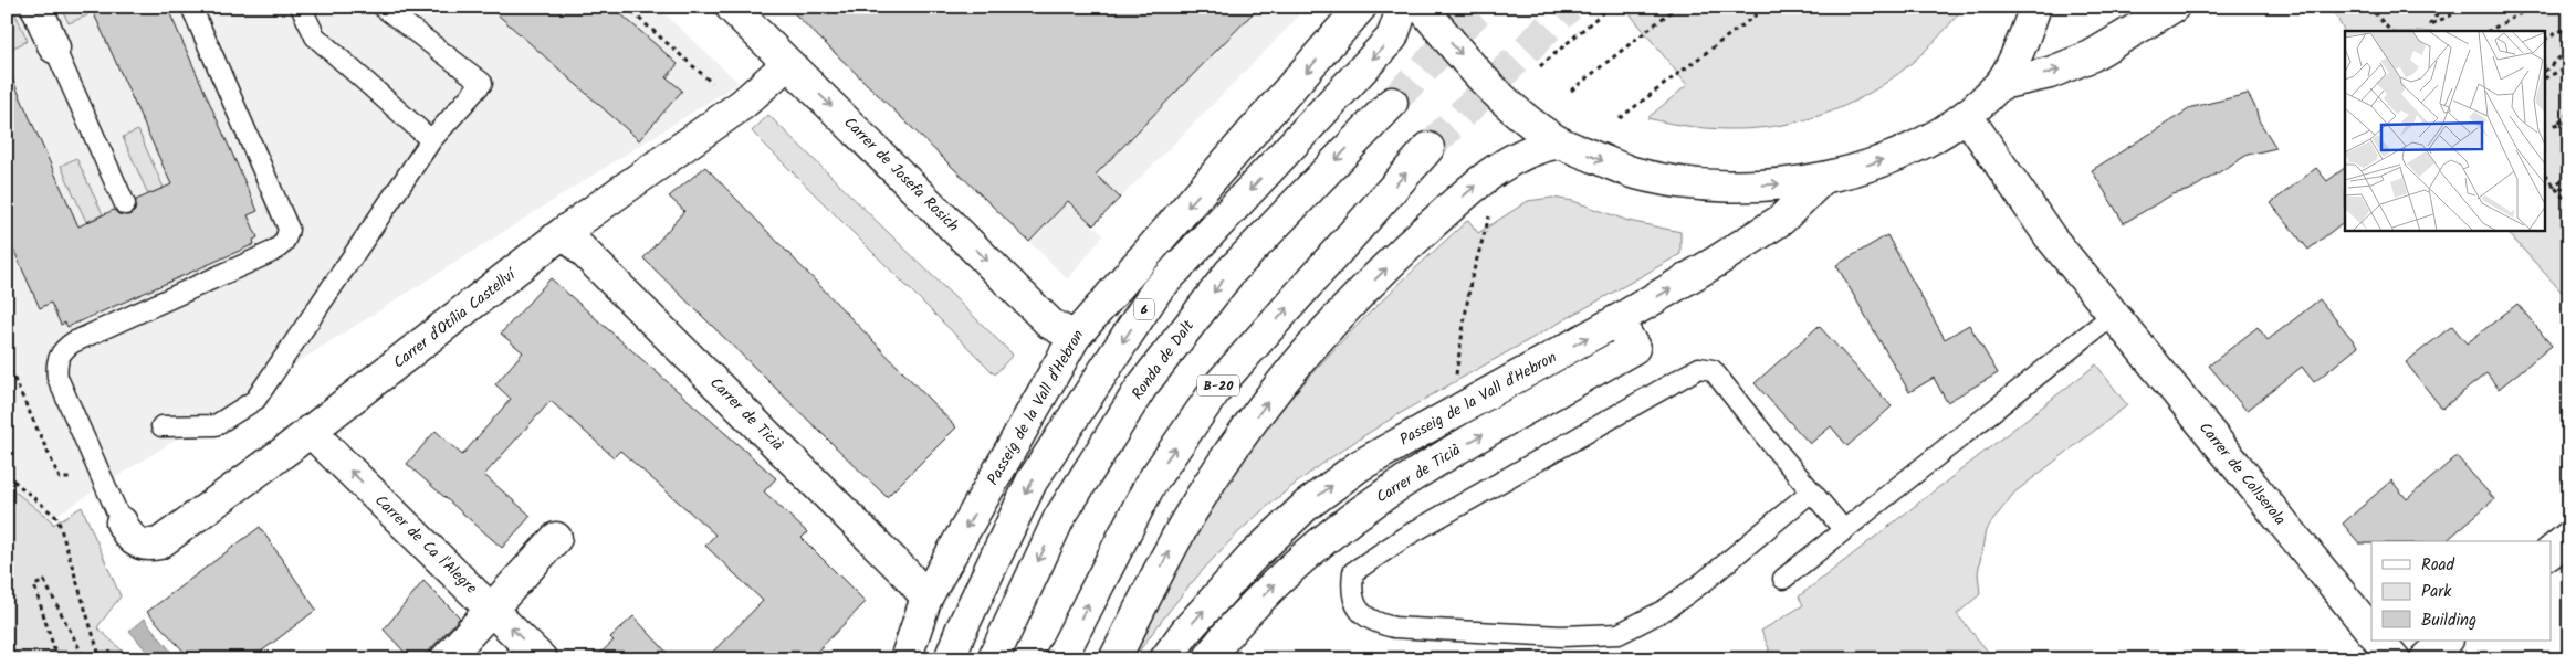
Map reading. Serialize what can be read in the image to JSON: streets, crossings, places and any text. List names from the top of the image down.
{
  "streets": {
    "main road": [
      "Carrer de Josefa Rosich",
      "6",
      "Carrer d'Otília Castellví",
      "Ronda de Dalt",
      "B-20",
      "Passeig de la Vall d'Hebron",
      "Carrer de Ticià",
      "Carrer de Collserola",
      "Carrer de Ca l'Alegre"
    ]
  },
  "crossings": [
    ["Carrer de Josefa Rosich", "Carrer d'Otília Castellví"],
    ["Carrer de Josefa Rosich", "Passeig de la Vall d'Hebron"],
    ["Carrer d'Otília Castellví", "Carrer de Ticià"],
    ["Carrer d'Otília Castellví", "Carrer de Ca l'Alegre"],
    ["Passeig de la Vall d'Hebron", "Carrer de Ticià"]
  ],
  "one_way": ["Carrer de Josefa Rosich", "Carrer de Ca l'Alegre"],
  "legend": ["Road", "Park", "Building"]
}
